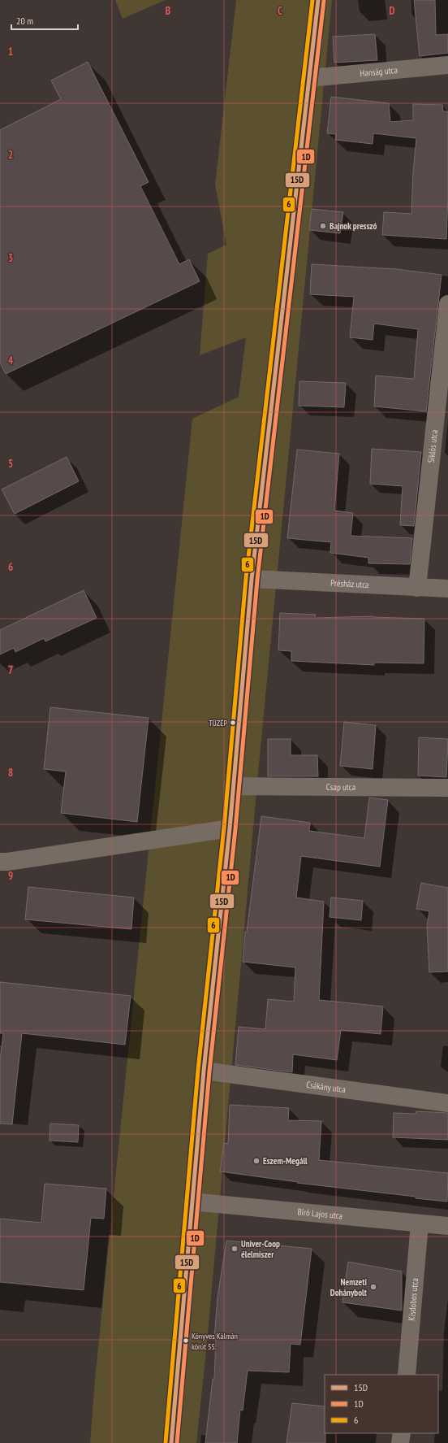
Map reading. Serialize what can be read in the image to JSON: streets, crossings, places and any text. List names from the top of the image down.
{
  "streets": {
    "street": [
      "Hanság utca",
      "Siklós utca",
      "Présház utca",
      "Csap utca",
      "Csákány utca",
      "Bíró Lajos utca",
      "Kisdobos utca"
    ]
  },
  "crossings": [
    ["Siklós utca", "Présház utca"],
    ["Bíró Lajos utca", "Kisdobos utca"]
  ],
  "places": [
    "Bajnok presszó",
    "TÜZÉP",
    "Eszem-Megáll",
    "Univer-Coop élelmiszer",
    "Nemzeti Dohánybolt",
    "Könyves Kálmán körút 55."
  ],
  "lines": ["transit line 15D", "transit line 6", "transit line 1D"],
  "legend": ["15D", "1D", "6"],
  "scale_bar": "20 m",
  "grid": {
    "columns": ["B", "C", "D"],
    "rows": [
      "1",
      "2",
      "3",
      "4",
      "5",
      "6",
      "7",
      "8",
      "9"
    ]
  }
}
